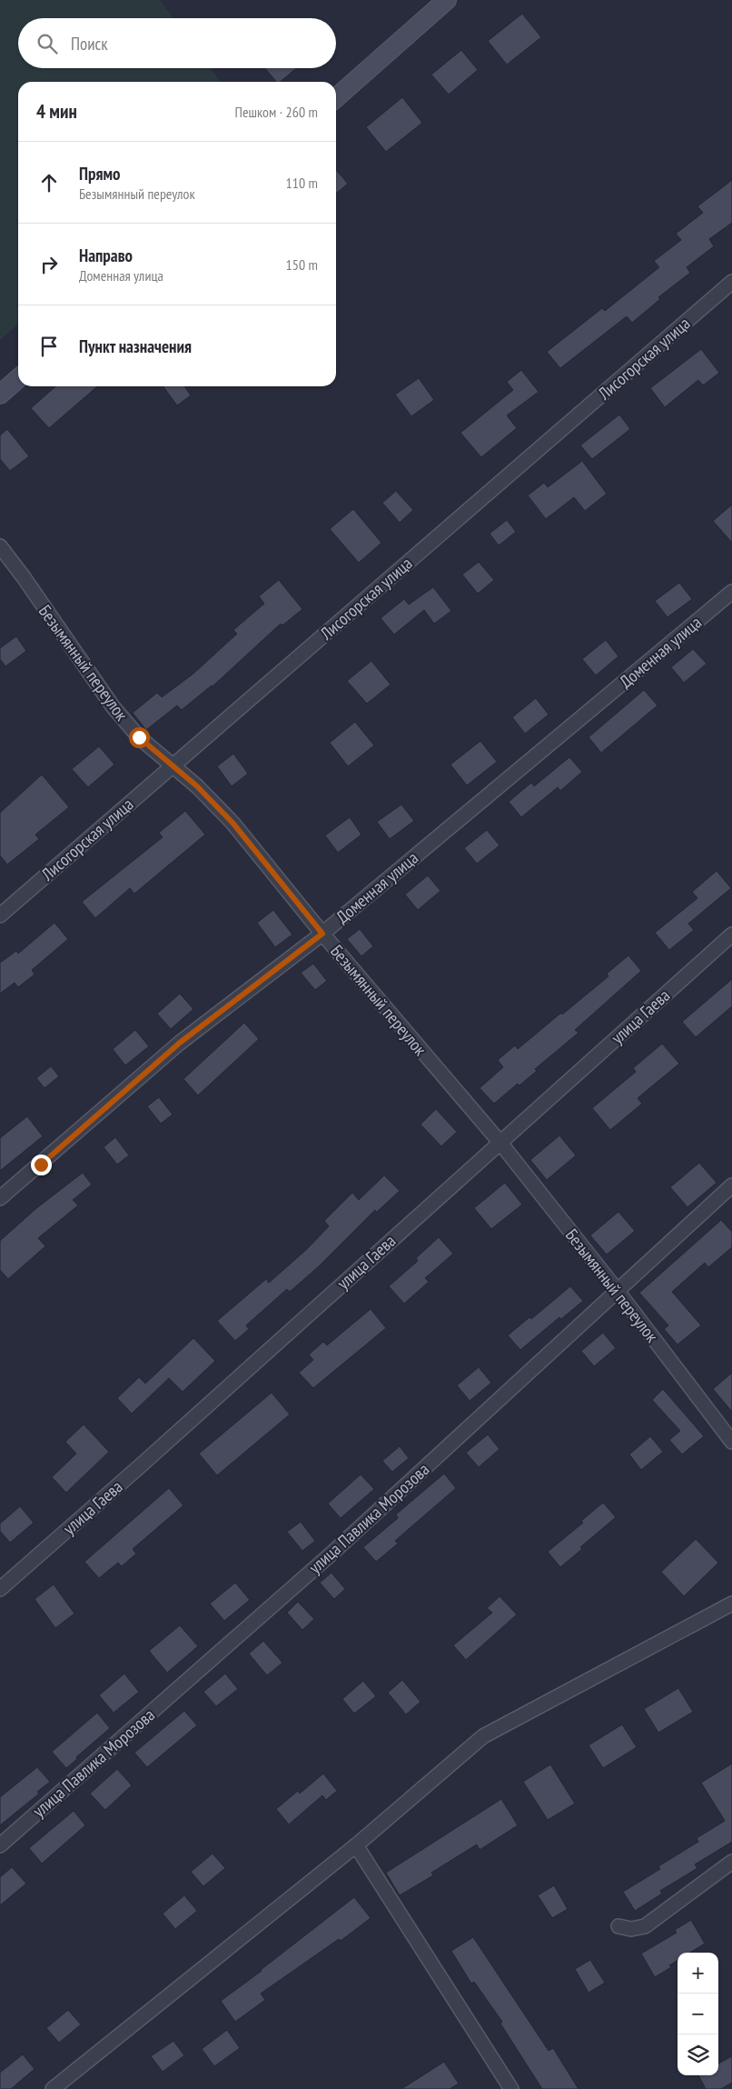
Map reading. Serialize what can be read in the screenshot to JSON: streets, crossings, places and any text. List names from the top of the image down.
{
  "streets": {
    "street": [
      "Лисогорская улица",
      "Доменная улица",
      "Безымянный переулок",
      "улица Гаева",
      "улица Павлика Морозова"
    ]
  },
  "crossings": [
    ["Лисогорская улица", "Безымянный переулок"],
    ["Доменная улица", "Безымянный переулок"],
    ["Безымянный переулок", "улица Гаева"],
    ["Безымянный переулок", "улица Павлика Морозова"]
  ],
  "page": {
    "search": "Поиск",
    "heading": ["4 мин", "Пешком · 260 m"],
    "list": [
      ["Прямо", "Безымянный переулок", "110 m"],
      ["Направо", "Доменная улица", "150 m"],
      "Пункт назначения"
    ],
    "map_buttons": ["+", "−"]
  }
}
